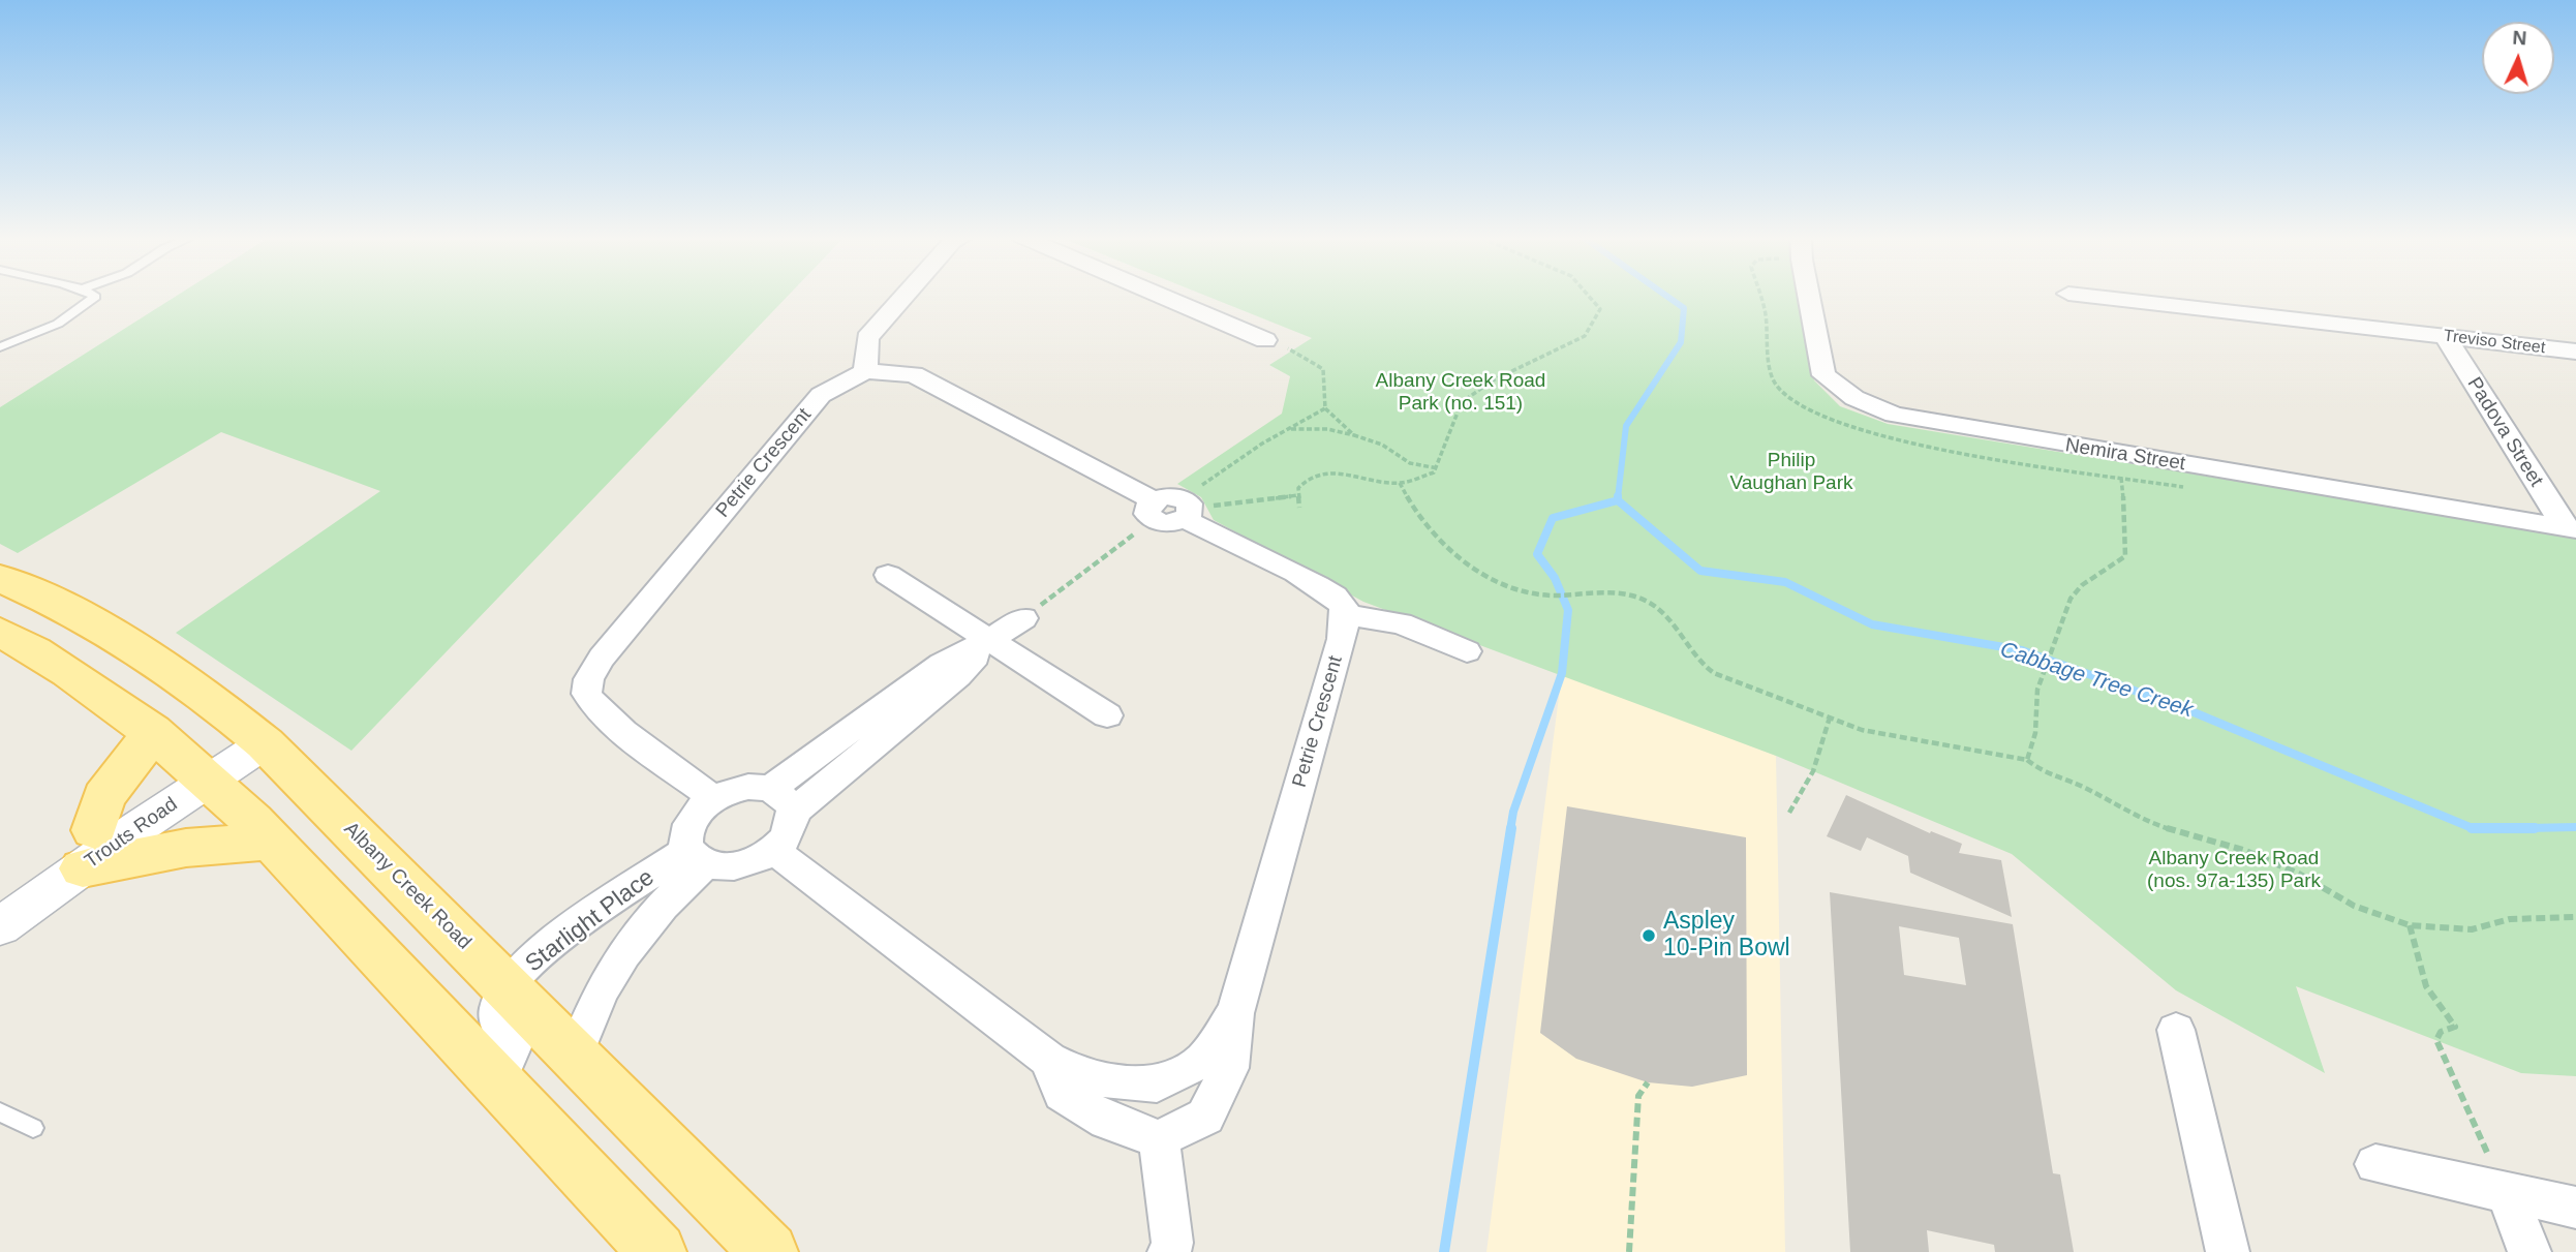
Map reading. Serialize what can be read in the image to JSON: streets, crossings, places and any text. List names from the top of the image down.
{
  "streets": {
    "main road": ["Albany Creek Road"],
    "street": [
      "Treviso Street",
      "Padova Street",
      "Nemira Street",
      "Petrie Crescent",
      "Trouts Road",
      "Starlight Place"
    ]
  },
  "crossings": [
    ["Treviso Street", "Padova Street"],
    ["Padova Street", "Nemira Street"],
    ["Petrie Crescent", "Starlight Place"],
    ["Trouts Road", "Albany Creek Road"],
    ["Albany Creek Road", "Starlight Place"]
  ],
  "water": ["Cabbage Tree Creek"],
  "parks": ["Albany Creek Road Park (no. 151)", "Philip Vaughan Park", "Albany Creek Road (nos. 97a-135) Park"],
  "places": ["Aspley 10-Pin Bowl"],
  "north": "top"
}
